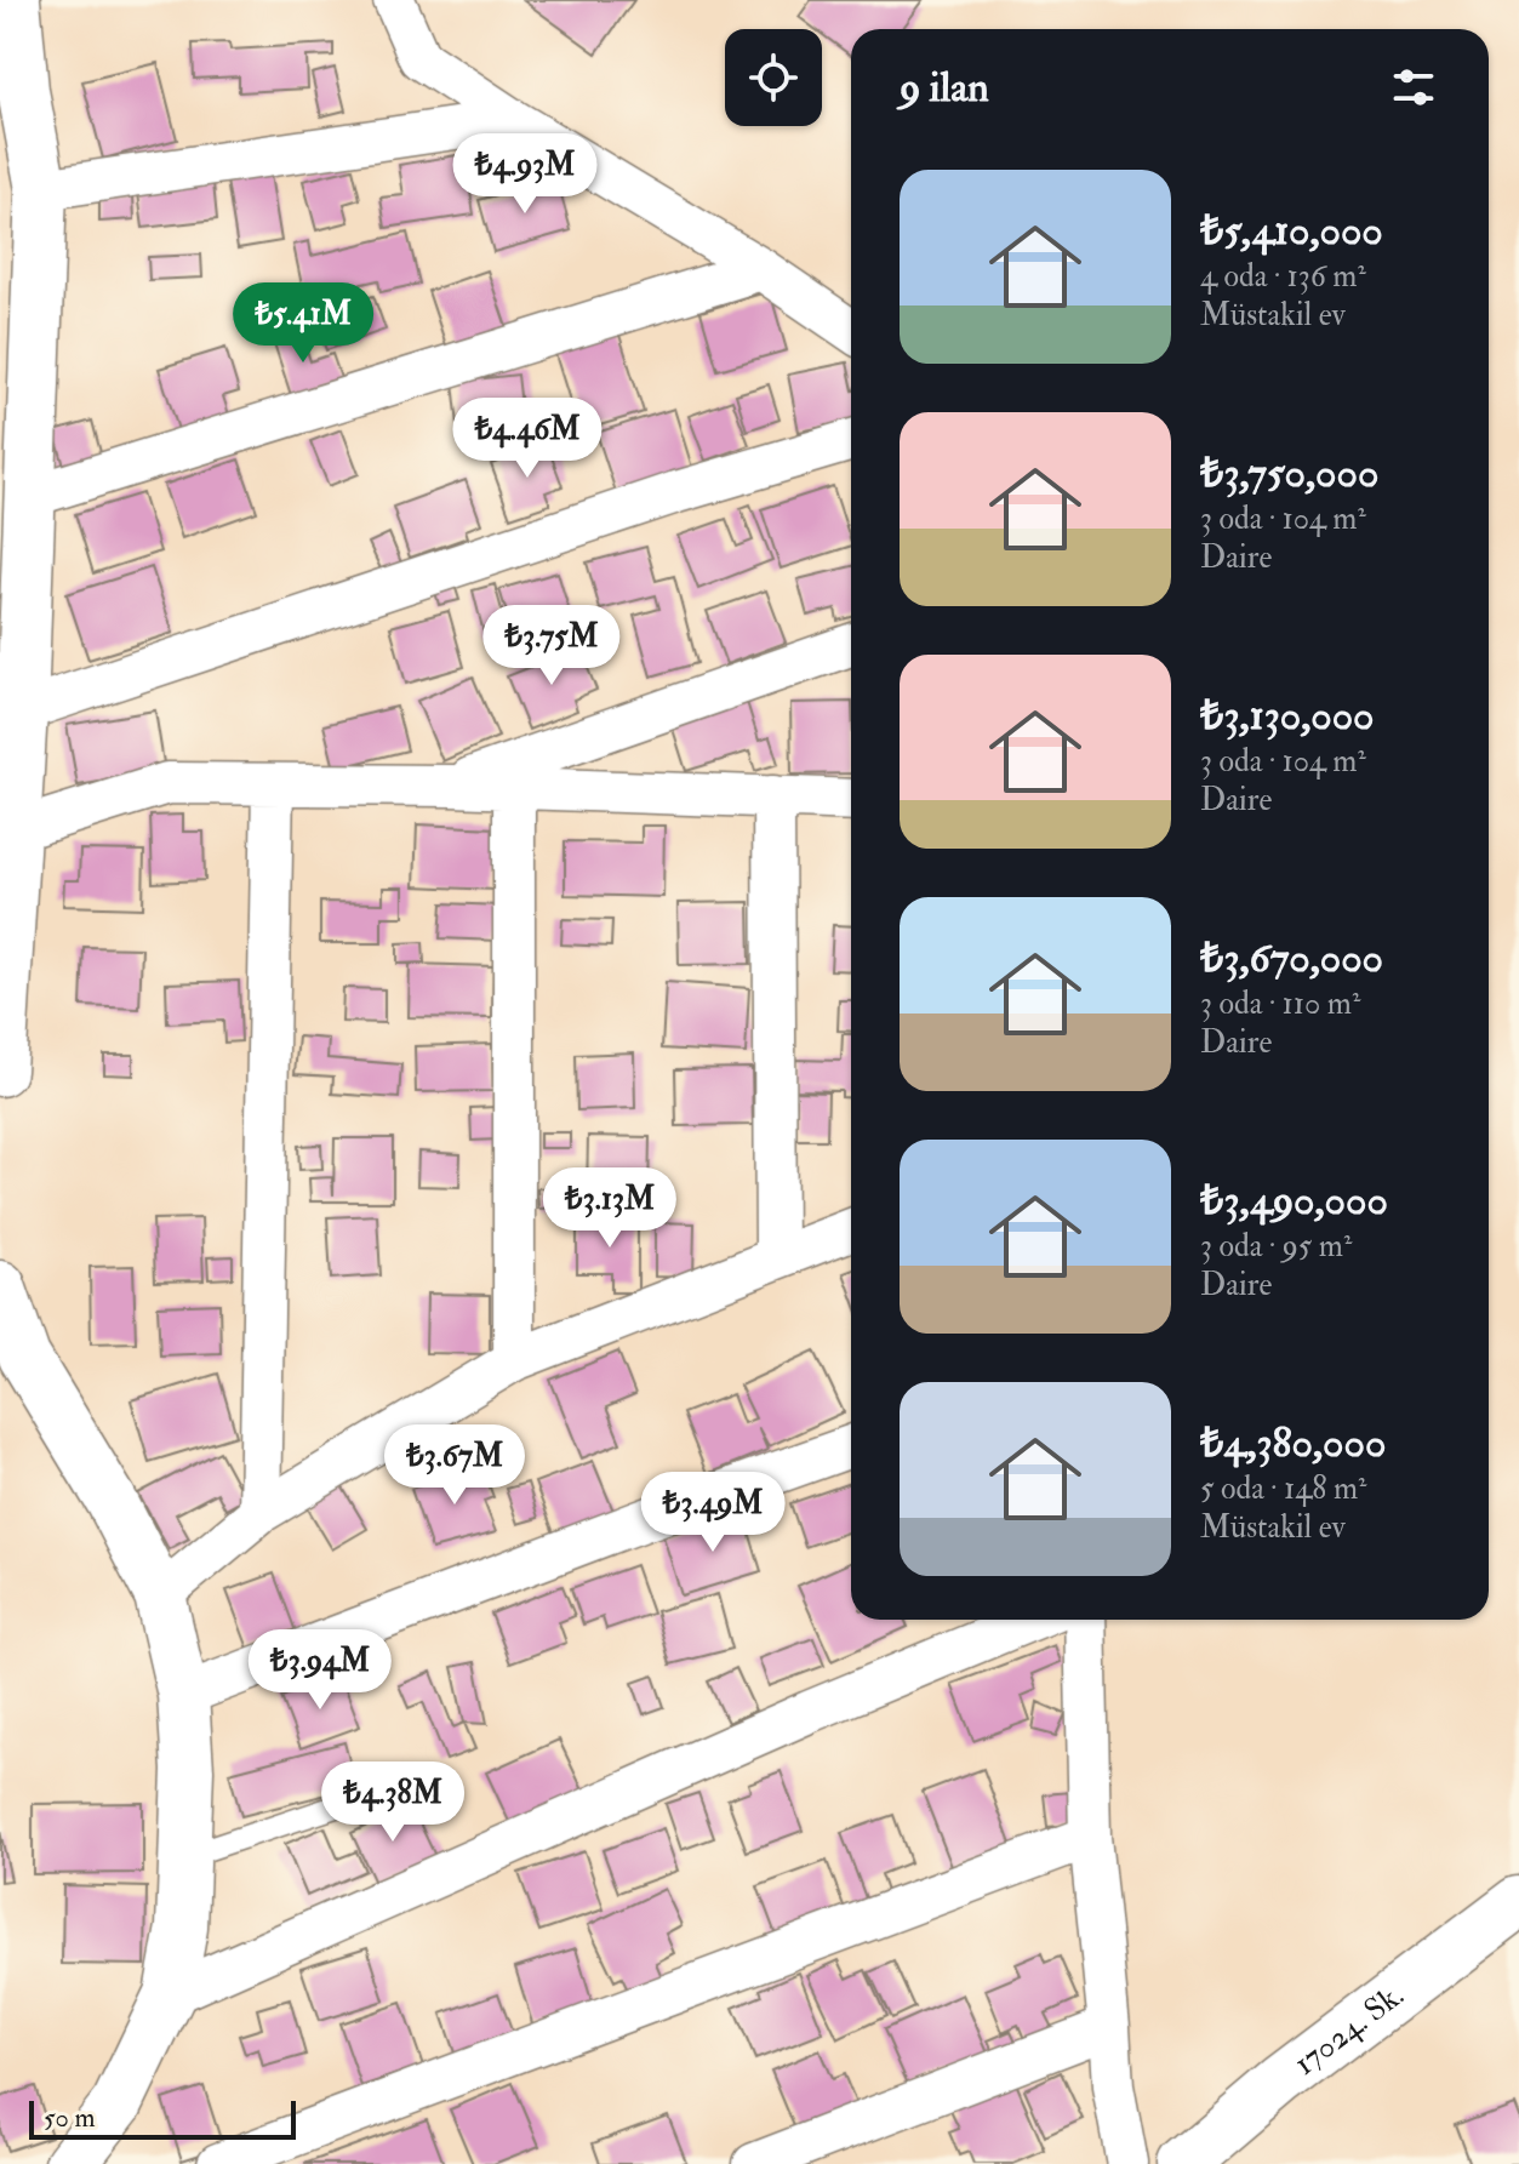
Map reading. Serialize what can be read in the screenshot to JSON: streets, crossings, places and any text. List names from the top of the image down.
{
  "streets": {
    "street": ["17024. Sk."]
  },
  "scale_bar": "50 m",
  "page": {
    "heading": "9 ilan",
    "price": [
      "₺4.93M",
      "₺5.41M",
      "₺4.46M",
      "₺3.75M",
      "₺3.13M",
      "₺3.67M",
      "₺3.49M",
      "₺3.94M",
      "₺4.38M"
    ],
    "list": [
      {
        "name": "₺5,410,000",
        "note": "4 oda · 136 m² · Müstakil ev"
      },
      {
        "name": "₺3,750,000",
        "note": "3 oda · 104 m² · Daire"
      },
      {
        "name": "₺3,130,000",
        "note": "3 oda · 104 m² · Daire"
      },
      {
        "name": "₺3,670,000",
        "note": "3 oda · 110 m² · Daire"
      },
      {
        "name": "₺3,490,000",
        "note": "3 oda · 95 m² · Daire"
      },
      {
        "name": "₺4,380,000",
        "note": "5 oda · 148 m² · Müstakil ev"
      }
    ],
    "scale": "50 m"
  }
}
